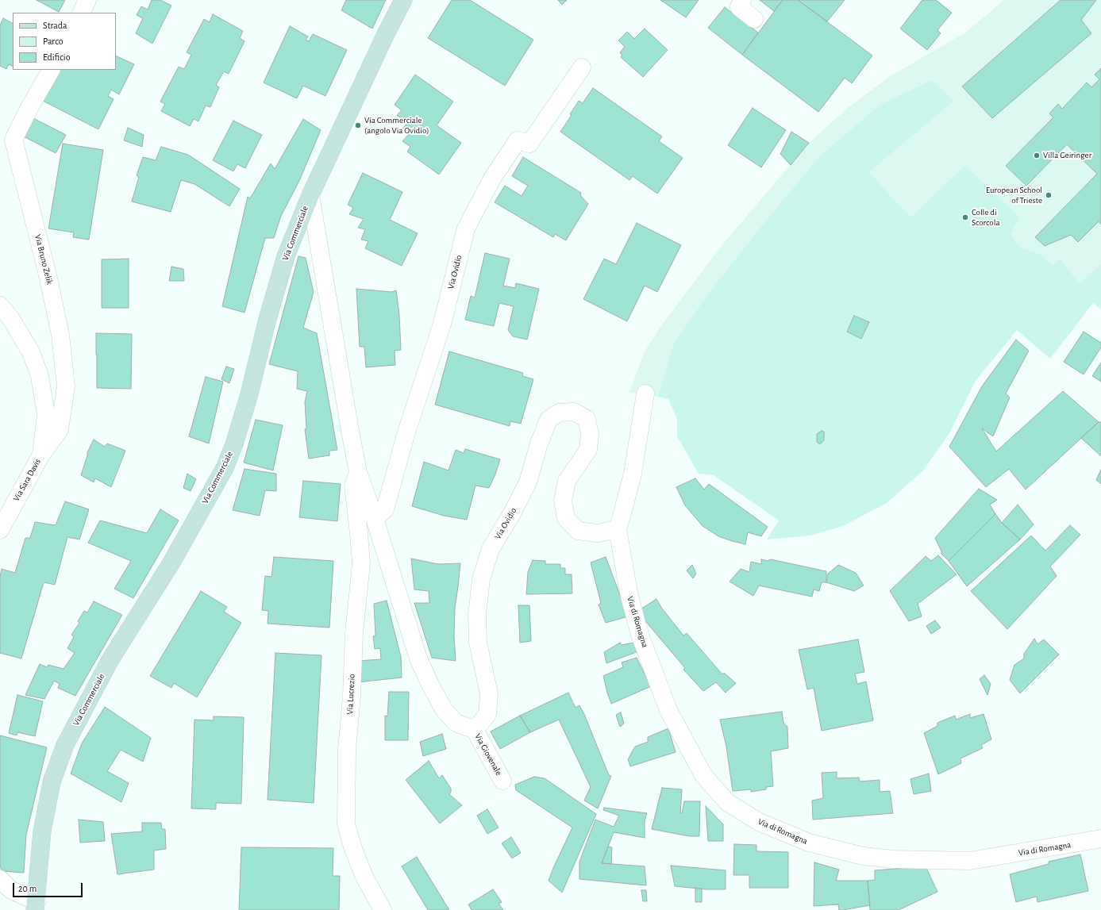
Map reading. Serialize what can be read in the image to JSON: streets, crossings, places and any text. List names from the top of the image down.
{
  "streets": {
    "main road": ["Via Commerciale"],
    "street": [
      "Via Bruno Zelik",
      "Via Ovidio",
      "Via Sara Davis",
      "Via di Romagna",
      "Via Lucrezio",
      "Via Giovenale"
    ]
  },
  "crossings": [
    ["Via Bruno Zelik", "Via Sara Davis"],
    ["Via Ovidio", "Via di Romagna"],
    ["Via Ovidio", "Via Giovenale"]
  ],
  "places": [
    "Via Commerciale (angolo Via Ovidio)",
    "Villa Geiringer",
    "European School of Trieste",
    "Colle di Scorcola"
  ],
  "legend": ["Strada", "Parco", "Edificio"],
  "scale_bar": "20 m"
}
